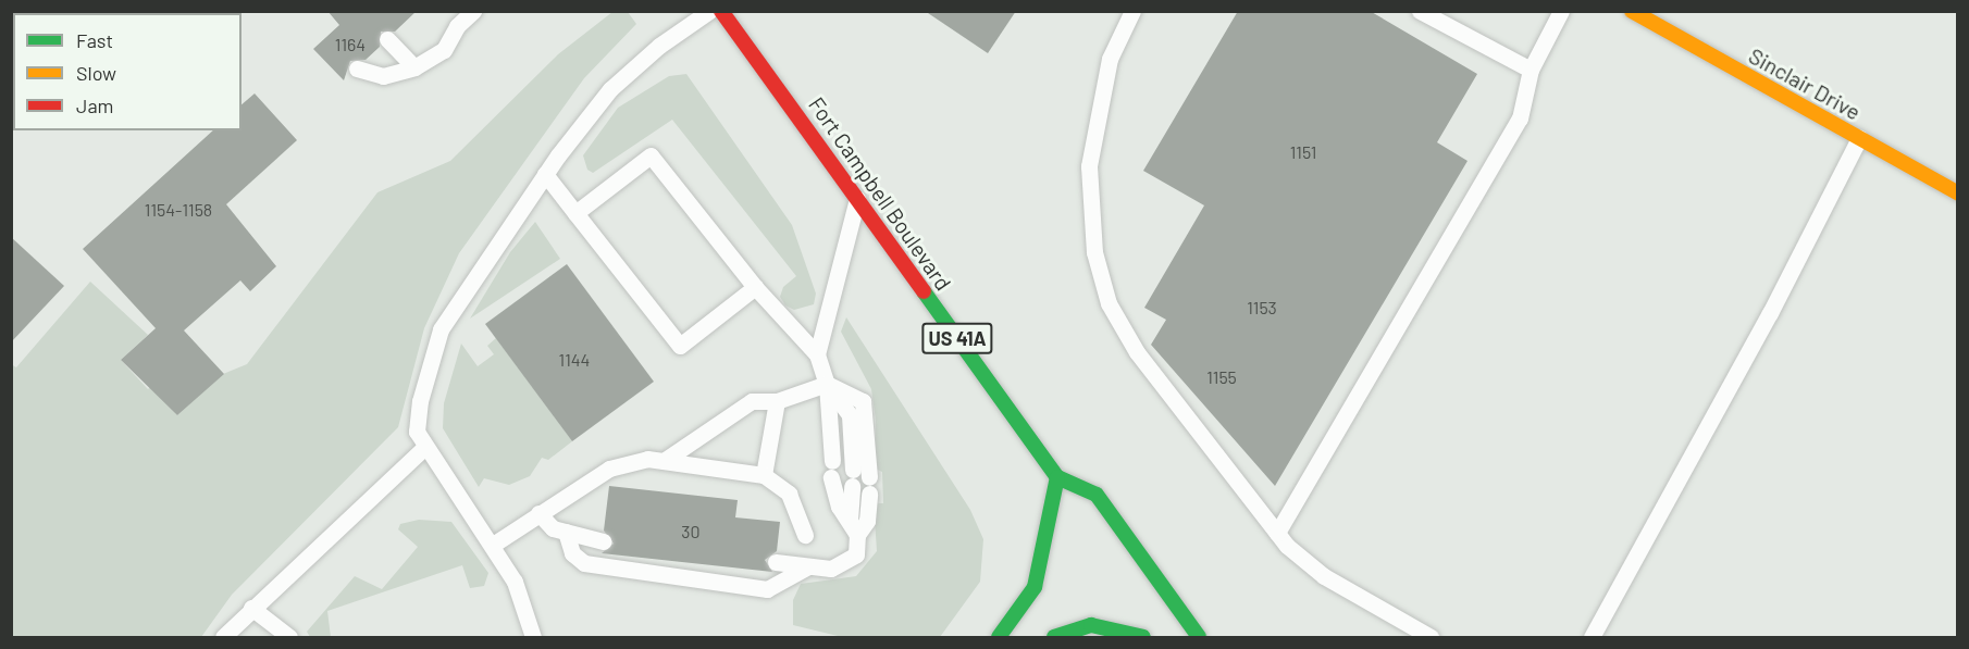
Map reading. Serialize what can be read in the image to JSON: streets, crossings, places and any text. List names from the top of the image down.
{
  "streets": {
    "main road": ["Sinclair Drive", "Fort Campbell Boulevard", "US 41A"]
  },
  "house_numbers": [
    "1164",
    "1151",
    "1154-1158",
    "1153",
    "1144",
    "1155",
    "30"
  ],
  "legend": ["Fast", "Slow", "Jam"]
}
